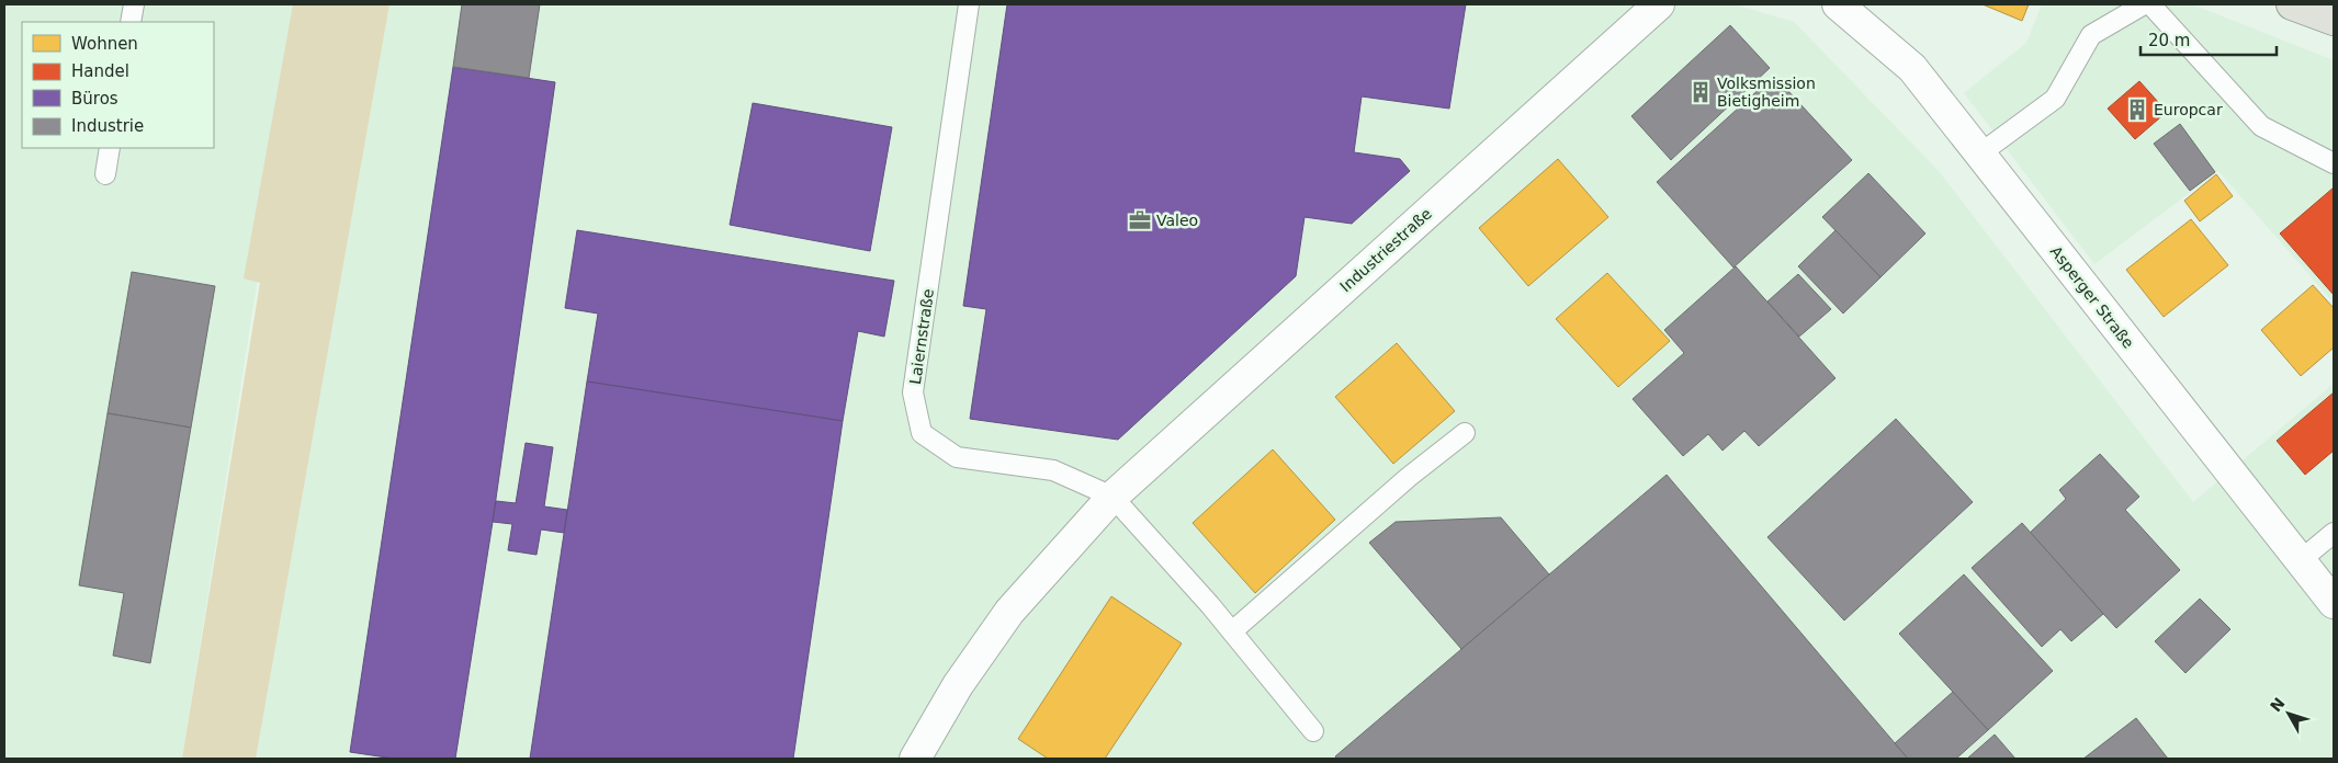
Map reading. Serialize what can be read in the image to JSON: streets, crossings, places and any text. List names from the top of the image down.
{
  "streets": {
    "street": ["Industriestraße", "Asperger Straße"],
    "lane": ["Laiernstraße"]
  },
  "crossings": [
    ["Industriestraße", "Laiernstraße"]
  ],
  "places": {
    "building": ["Volksmission Bietigheim", "Europcar"],
    "office": ["Valeo"]
  },
  "legend": [
    "Wohnen",
    "Handel",
    "Büros",
    "Industrie"
  ],
  "scale_bar": "20 m",
  "north": "top left"
}
